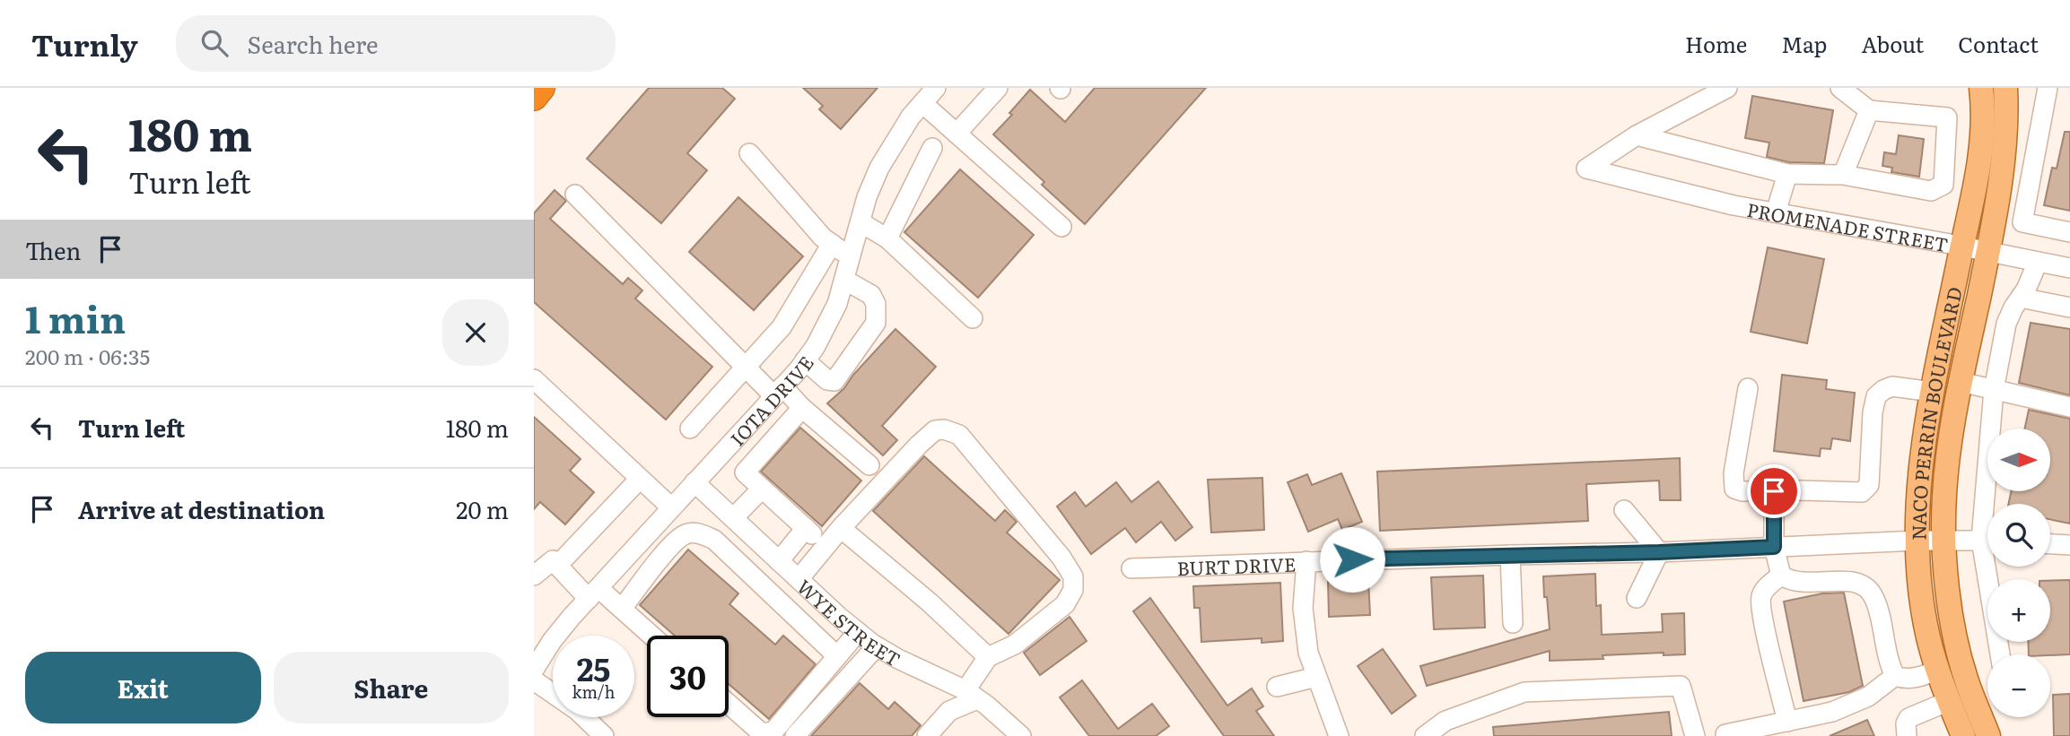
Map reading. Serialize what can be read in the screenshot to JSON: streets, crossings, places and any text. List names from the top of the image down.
{
  "streets": {
    "main road": ["NACO PERRIN BOULEVARD"],
    "street": [
      "PROMENADE STREET",
      "IOTA DRIVE",
      "BURT DRIVE",
      "WYE STREET"
    ]
  },
  "crossings": [
    ["PROMENADE STREET", "NACO PERRIN BOULEVARD"],
    ["IOTA DRIVE", "WYE STREET"],
    ["NACO PERRIN BOULEVARD", "BURT DRIVE"]
  ],
  "north": "right",
  "page": {
    "header": "Turnly",
    "search": "Search here",
    "nav": [
      "Home",
      "Map",
      "About",
      "Contact"
    ],
    "turn": ["180 m", "Turn left"],
    "then": "Then",
    "heading": ["1 min", "200 m · 06:35"],
    "list": [
      {
        "name": "Turn left",
        "value": "180 m"
      },
      {
        "name": "Arrive at destination",
        "value": "20 m"
      }
    ],
    "map_buttons": ["+", "−"],
    "speed": "25 km/h",
    "limit": "30",
    "buttons": ["Exit", "Share"]
  }
}
